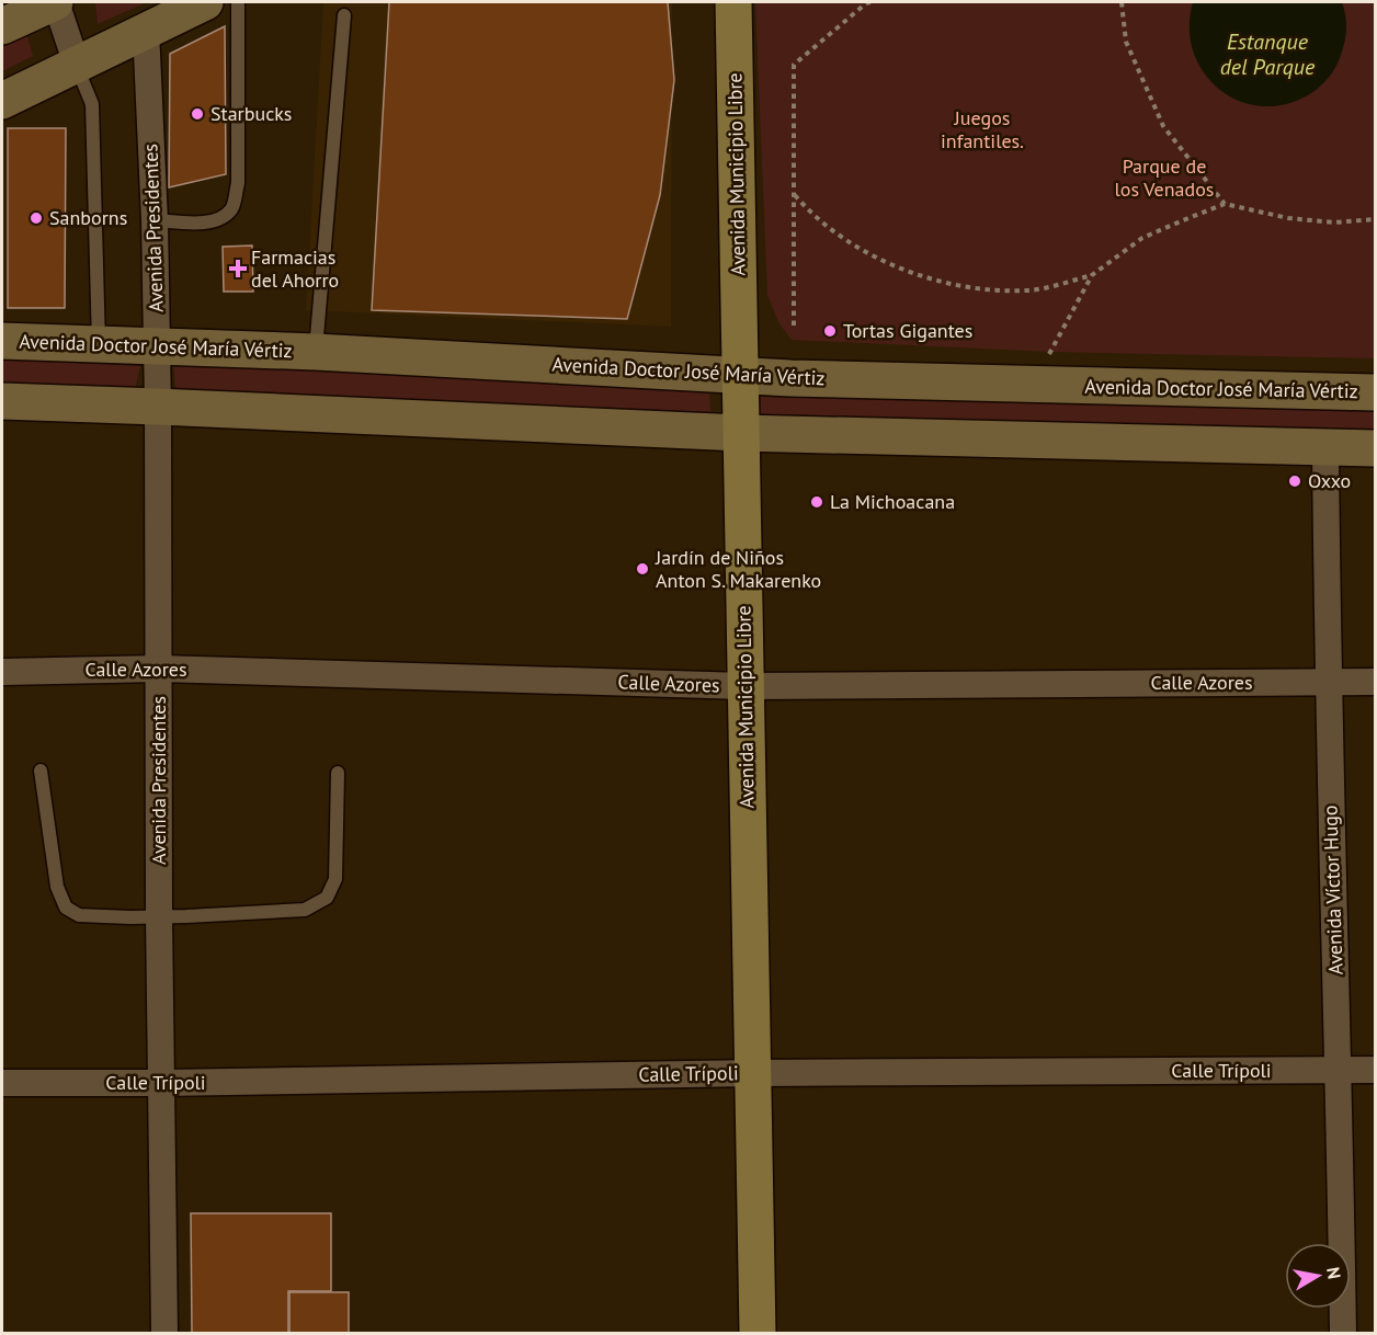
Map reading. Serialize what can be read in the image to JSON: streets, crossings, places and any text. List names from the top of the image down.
{
  "streets": {
    "main road": ["Avenida Municipio Libre", "Avenida Doctor José María Vértiz"],
    "street": [
      "Avenida Presidentes",
      "Calle Azores",
      "Avenida Víctor Hugo",
      "Calle Trípoli"
    ]
  },
  "crossings": [
    ["Avenida Municipio Libre", "Avenida Doctor José María Vértiz"],
    ["Avenida Municipio Libre", "Calle Azores"],
    ["Avenida Municipio Libre", "Calle Trípoli"],
    ["Avenida Presidentes", "Avenida Doctor José María Vértiz"],
    ["Avenida Presidentes", "Calle Azores"],
    ["Avenida Presidentes", "Calle Trípoli"],
    ["Calle Azores", "Avenida Víctor Hugo"],
    ["Avenida Víctor Hugo", "Calle Trípoli"]
  ],
  "water": ["Estanque del Parque"],
  "parks": ["Juegos infantiles.", "Parque de los Venados"],
  "places": {
    "other": [
      "Starbucks",
      "Sanborns",
      "Tortas Gigantes",
      "Oxxo",
      "La Michoacana",
      "Jardín de Niños Anton S. Makarenko"
    ],
    "health": ["Farmacias del Ahorro"]
  },
  "north": "right"
}
